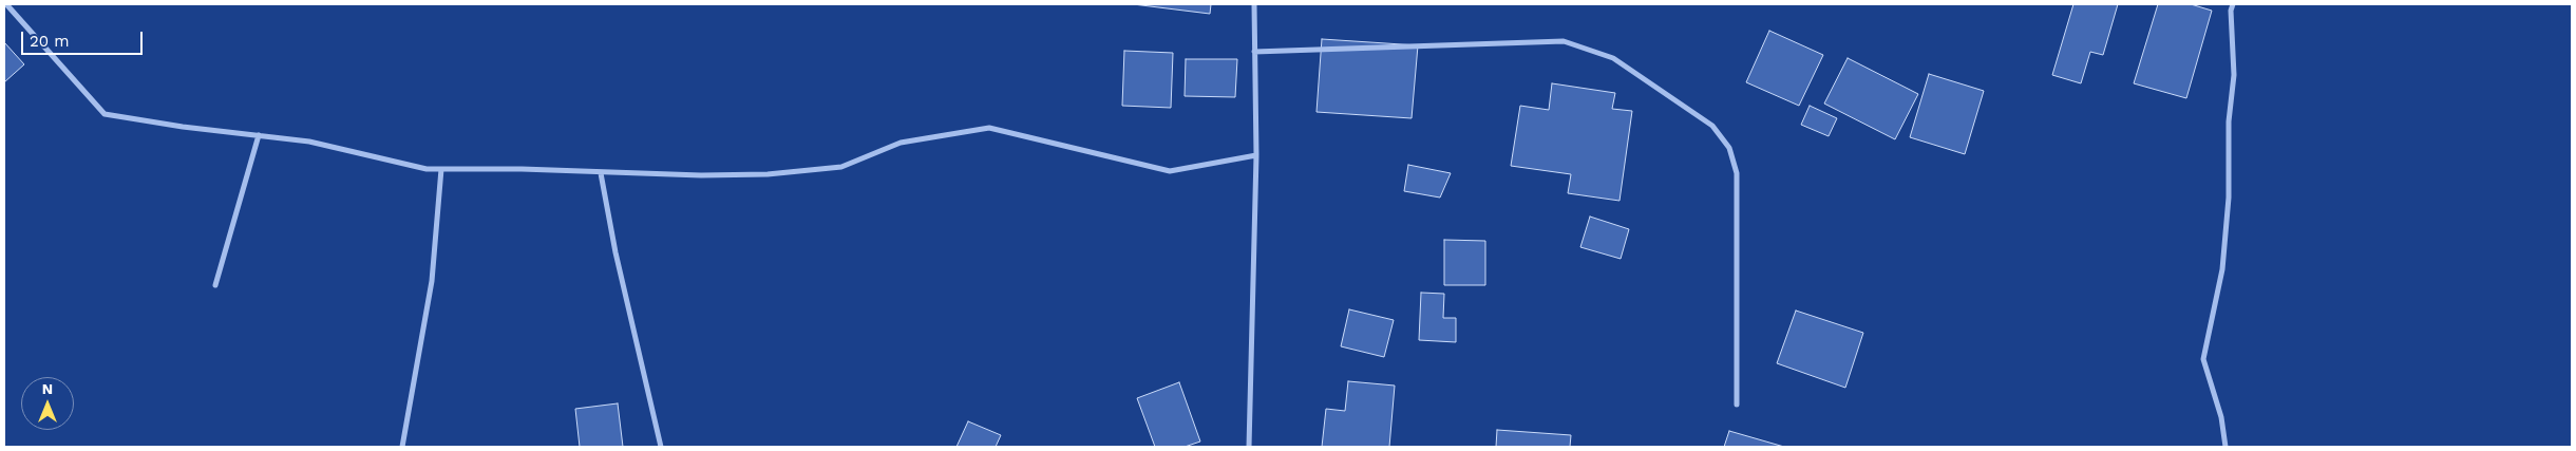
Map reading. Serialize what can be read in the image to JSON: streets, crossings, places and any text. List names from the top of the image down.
{
  "scale_bar": "20 m",
  "north": "top"
}
